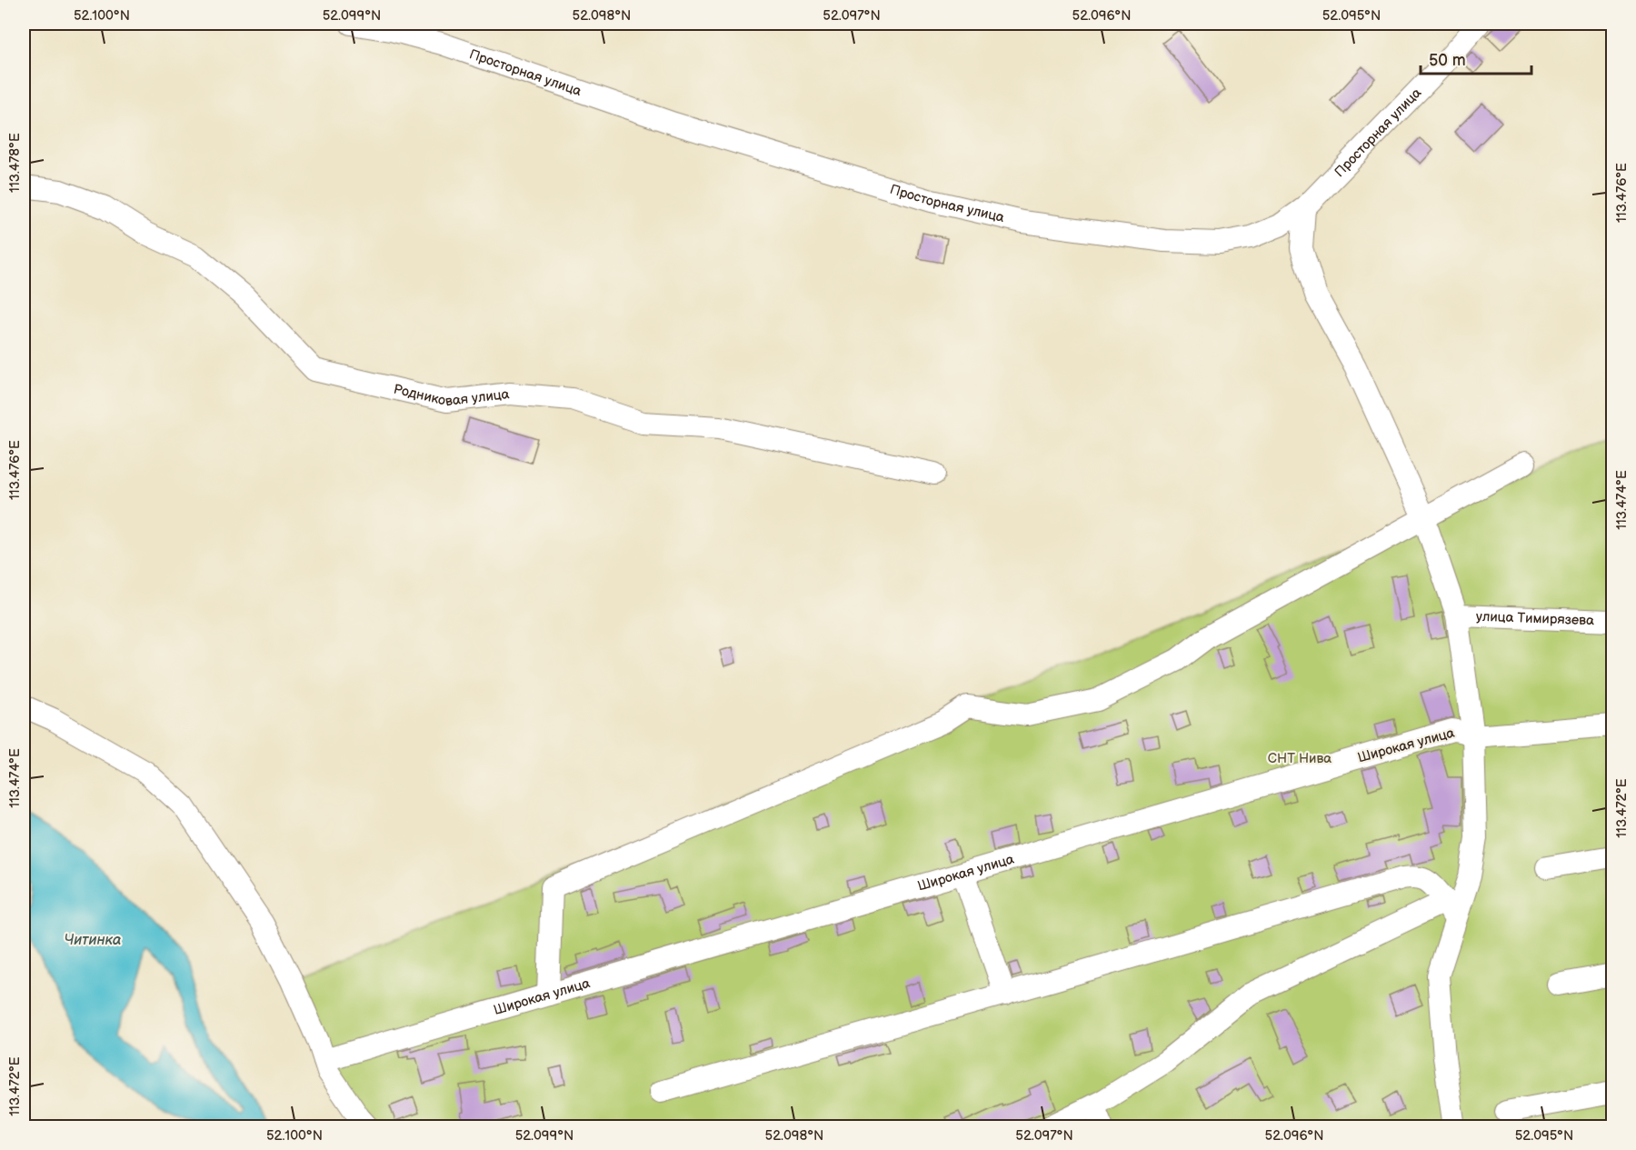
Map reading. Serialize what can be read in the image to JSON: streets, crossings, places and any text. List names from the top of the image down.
{
  "streets": {
    "street": [
      "Просторная улица",
      "Родниковая улица",
      "улица Тимирязева",
      "Широкая улица"
    ]
  },
  "water": ["Читинка"],
  "parks": ["СНТ Нива"],
  "scale_bar": "50 m",
  "coordinates": [
    "52.100°N",
    "52.099°N",
    "52.098°N",
    "52.097°N",
    "52.096°N",
    "52.095°N",
    "113.478°E",
    "113.476°E",
    "113.474°E",
    "113.472°E"
  ]
}
